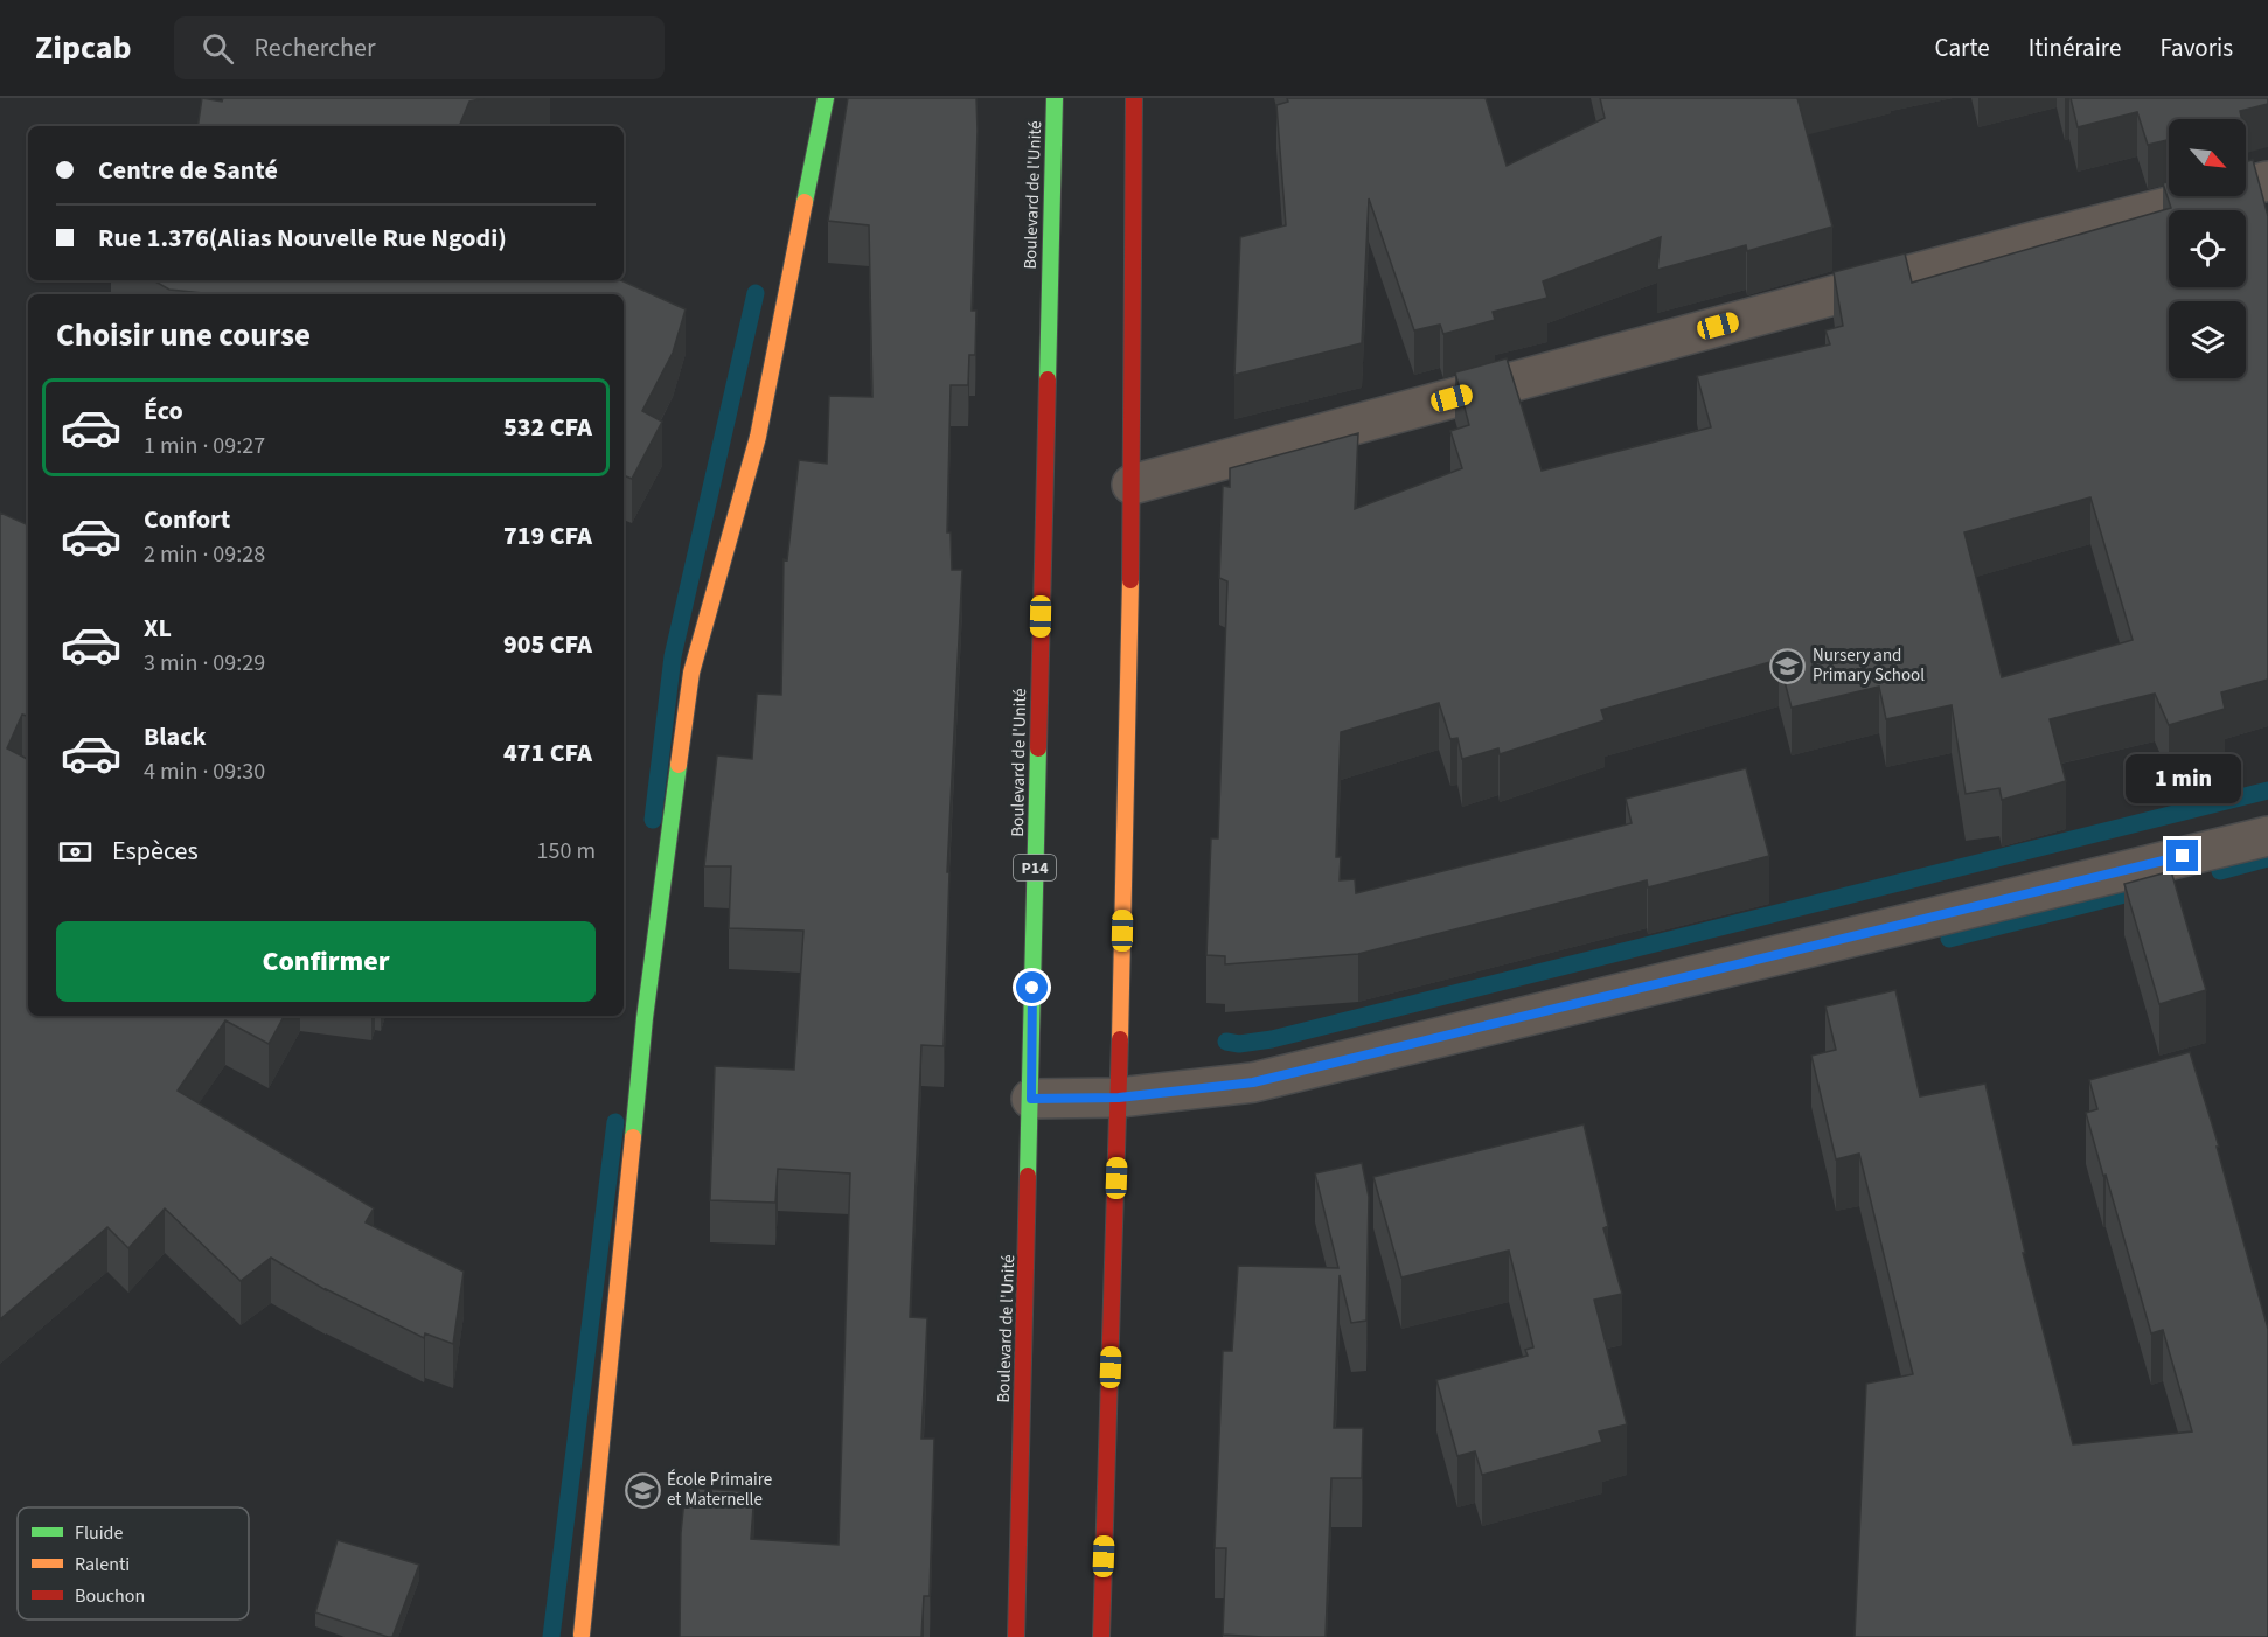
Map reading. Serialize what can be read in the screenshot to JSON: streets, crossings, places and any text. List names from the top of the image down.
{
  "streets": {
    "main road": ["Boulevard de l'Unité", "P14"]
  },
  "places": {
    "school or university": ["Nursery and Primary School", "École Primaire et Maternelle"]
  },
  "legend": ["Fluide", "Ralenti", "Bouchon"],
  "north": "bottom right",
  "page": {
    "header": "Zipcab",
    "search": "Rechercher",
    "nav": ["Carte", "Itinéraire", "Favoris"],
    "banner": ["Centre de Santé", "Rue 1.376(Alias Nouvelle Rue Ngodi)"],
    "heading": "Choisir une course",
    "list": [
      {
        "name": "Éco",
        "note": "1 min · 09:27",
        "value": "532 CFA"
      },
      {
        "name": "Confort",
        "note": "2 min · 09:28",
        "value": "719 CFA"
      },
      {
        "name": "XL",
        "note": "3 min · 09:29",
        "value": "905 CFA"
      },
      {
        "name": "Black",
        "note": "4 min · 09:30",
        "value": "471 CFA"
      }
    ],
    "bubble": "1 min",
    "pay": ["Espèces", "150 m"],
    "buttons": "Confirmer"
  }
}
